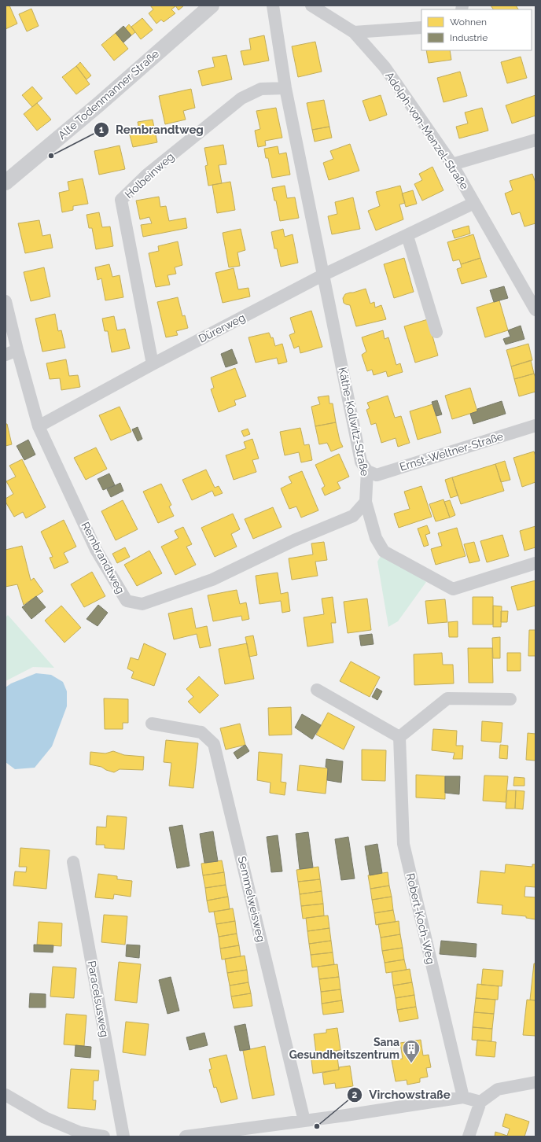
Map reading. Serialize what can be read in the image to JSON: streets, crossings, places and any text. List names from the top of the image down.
{
  "streets": {
    "street": [
      "Alte Todenmanner Straße",
      "Adolph-von-Menzel-Straße",
      "Holbeinweg",
      "Dürerweg",
      "Käthe-Kollwitz-Straße",
      "Ernst-Weltner-Straße",
      "Rembrandtweg",
      "Semmelweisweg",
      "Robert-Koch-Weg",
      "Paracelsusweg"
    ]
  },
  "crossings": [
    ["Adolph-von-Menzel-Straße", "Dürerweg"],
    ["Holbeinweg", "Dürerweg"],
    ["Dürerweg", "Käthe-Kollwitz-Straße"],
    ["Dürerweg", "Rembrandtweg"],
    ["Käthe-Kollwitz-Straße", "Ernst-Weltner-Straße"],
    ["Käthe-Kollwitz-Straße", "Rembrandtweg"]
  ],
  "places": {
    "other": ["Rembrandtweg", "Virchowstraße"],
    "building": ["Sana Gesundheitszentrum"]
  },
  "legend": ["Wohnen", "Industrie"]
}
